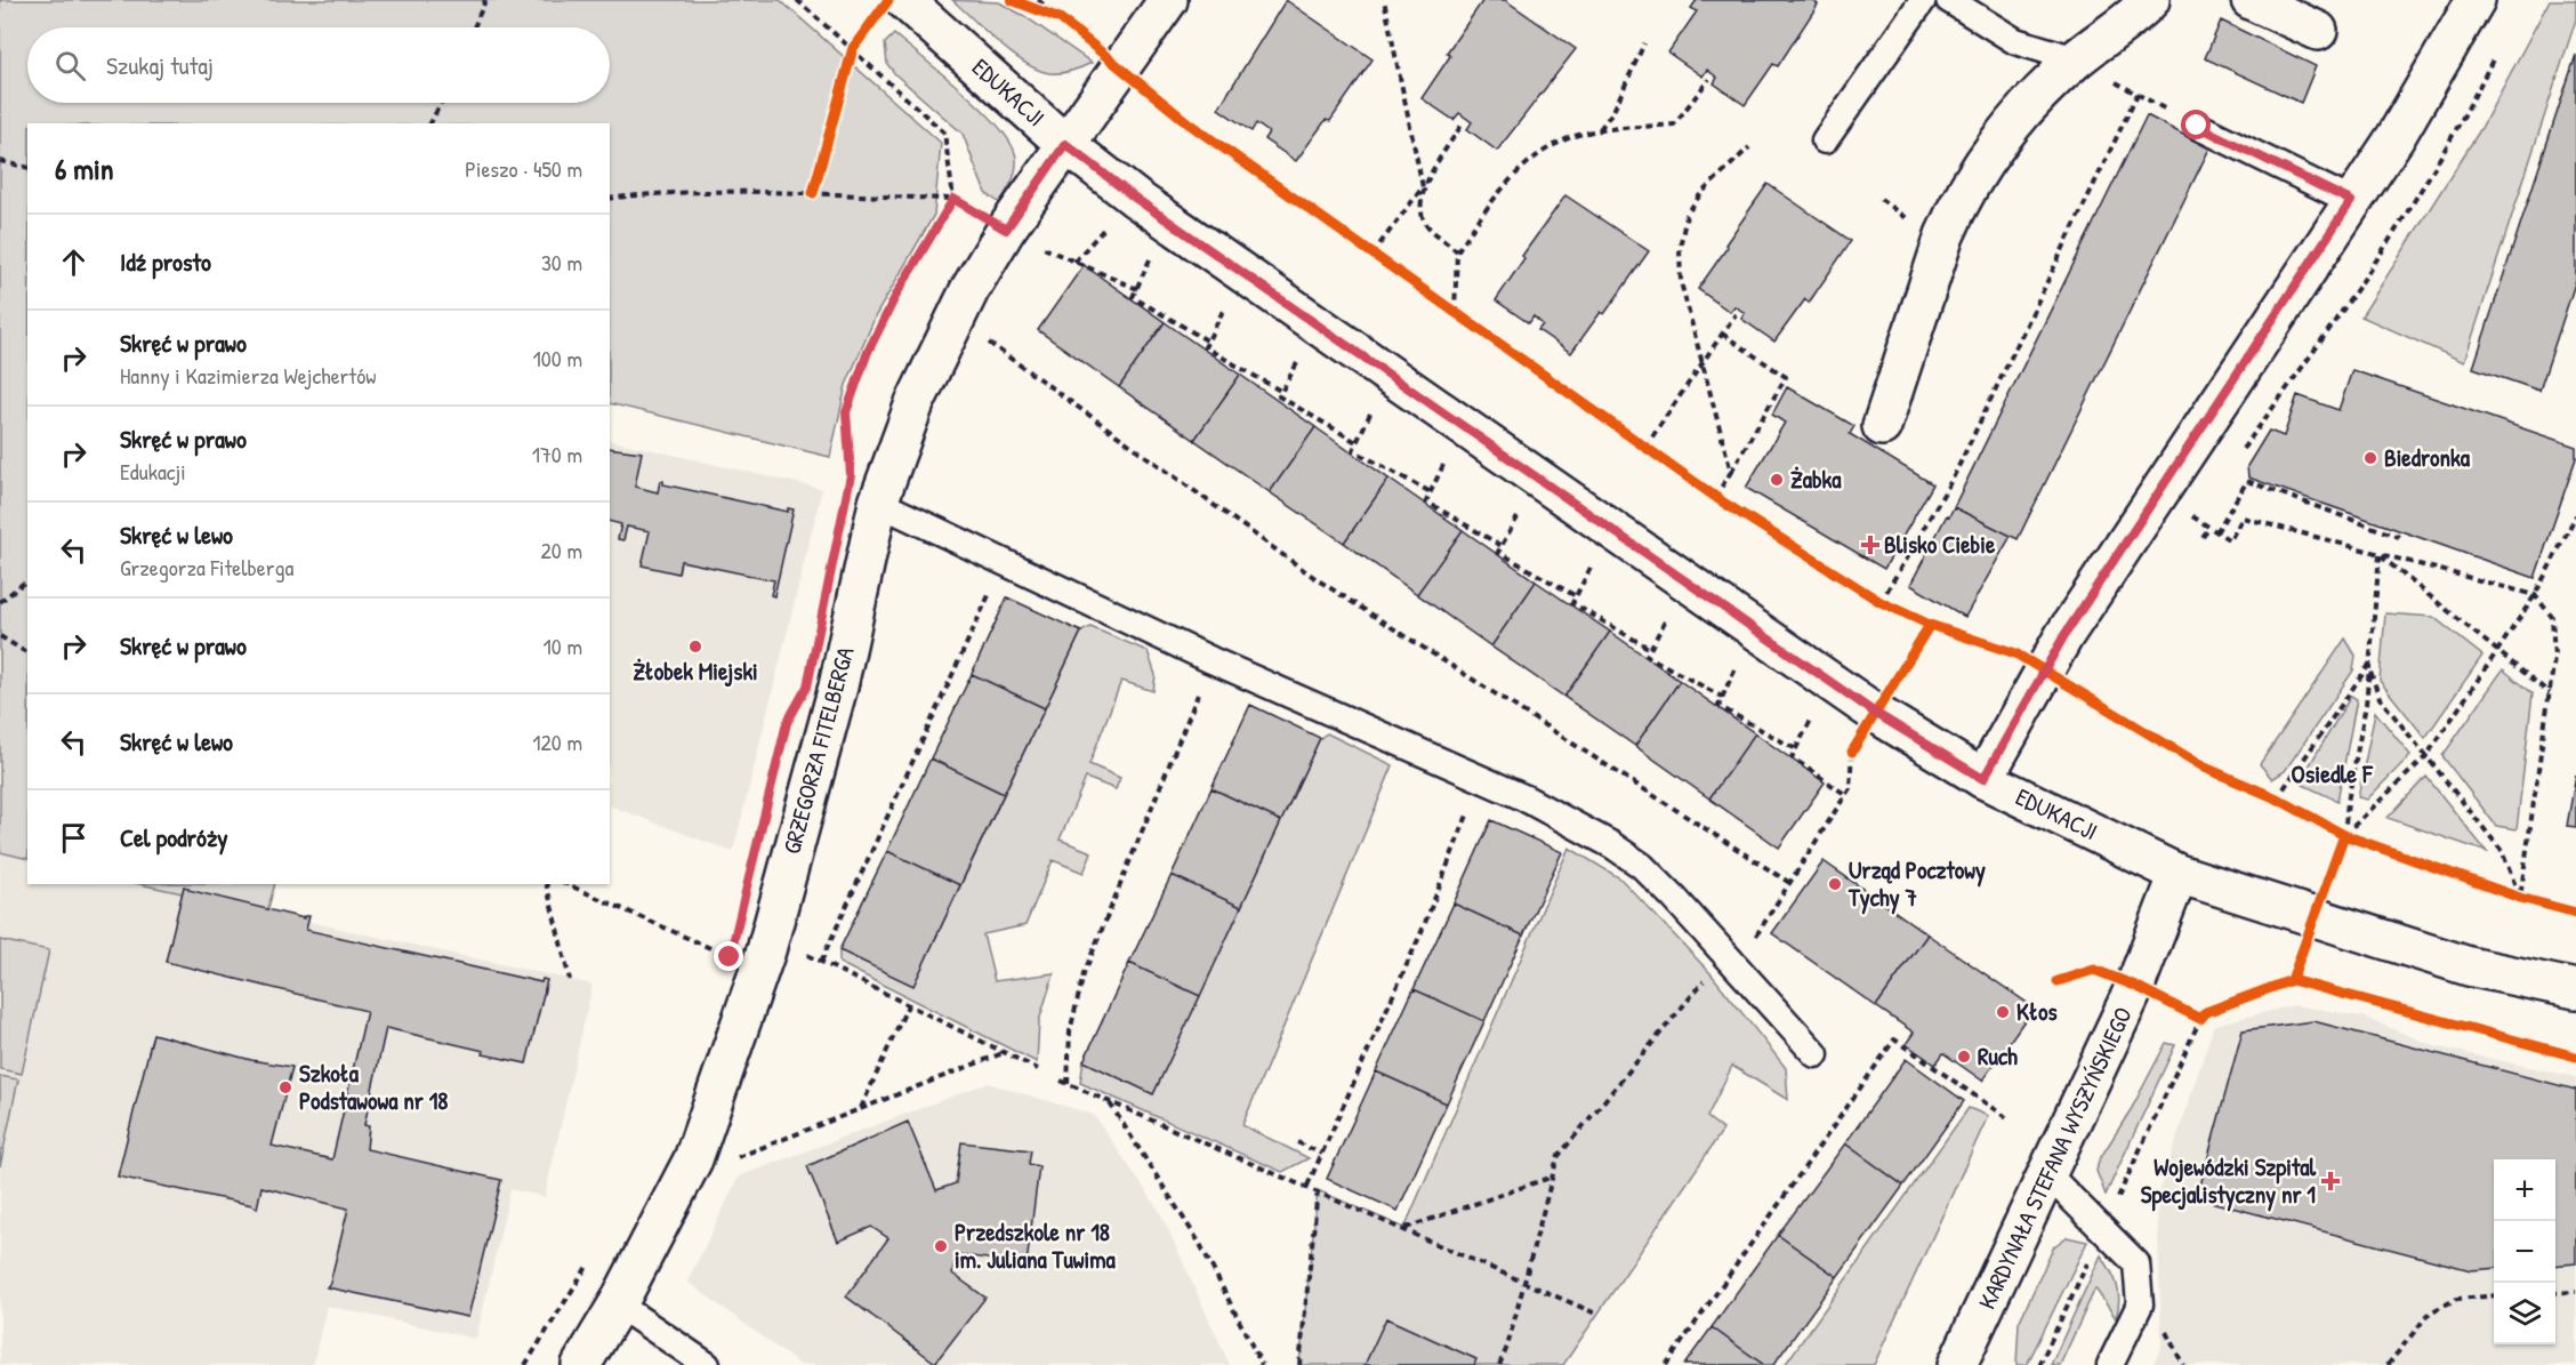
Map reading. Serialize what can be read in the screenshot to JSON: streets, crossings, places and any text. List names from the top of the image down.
{
  "streets": {
    "street": ["EDUKACJI", "GRZEGORZA FITELBERGA", "KARDYNAŁA STEFANA WYSZYŃSKIEGO"]
  },
  "crossings": [
    ["EDUKACJI", "GRZEGORZA FITELBERGA"],
    ["EDUKACJI", "KARDYNAŁA STEFANA WYSZYŃSKIEGO"]
  ],
  "districts": ["Osiedle F"],
  "places": {
    "other": [
      "Biedronka",
      "Żabka",
      "Żłobek Miejski",
      "Urząd Pocztowy Tychy 7",
      "Kłos",
      "Ruch",
      "Szkoła Podstawowa nr 18",
      "Przedszkole nr 18 im. Juliana Tuwima"
    ],
    "health": ["Blisko Ciebie", "Wojewódzki Szpital Specjalistyczny nr 1"]
  },
  "page": {
    "search": "Szukaj tutaj",
    "heading": ["6 min", "Pieszo · 450 m"],
    "list": [
      ["Idź prosto", "30 m"],
      ["Skręć w prawo", "Hanny i Kazimierza Wejchertów", "100 m"],
      ["Skręć w prawo", "Edukacji", "170 m"],
      ["Skręć w lewo", "Grzegorza Fitelberga", "20 m"],
      ["Skręć w prawo", "10 m"],
      ["Skręć w lewo", "120 m"],
      "Cel podróży"
    ],
    "map_buttons": ["+", "−"]
  }
}
